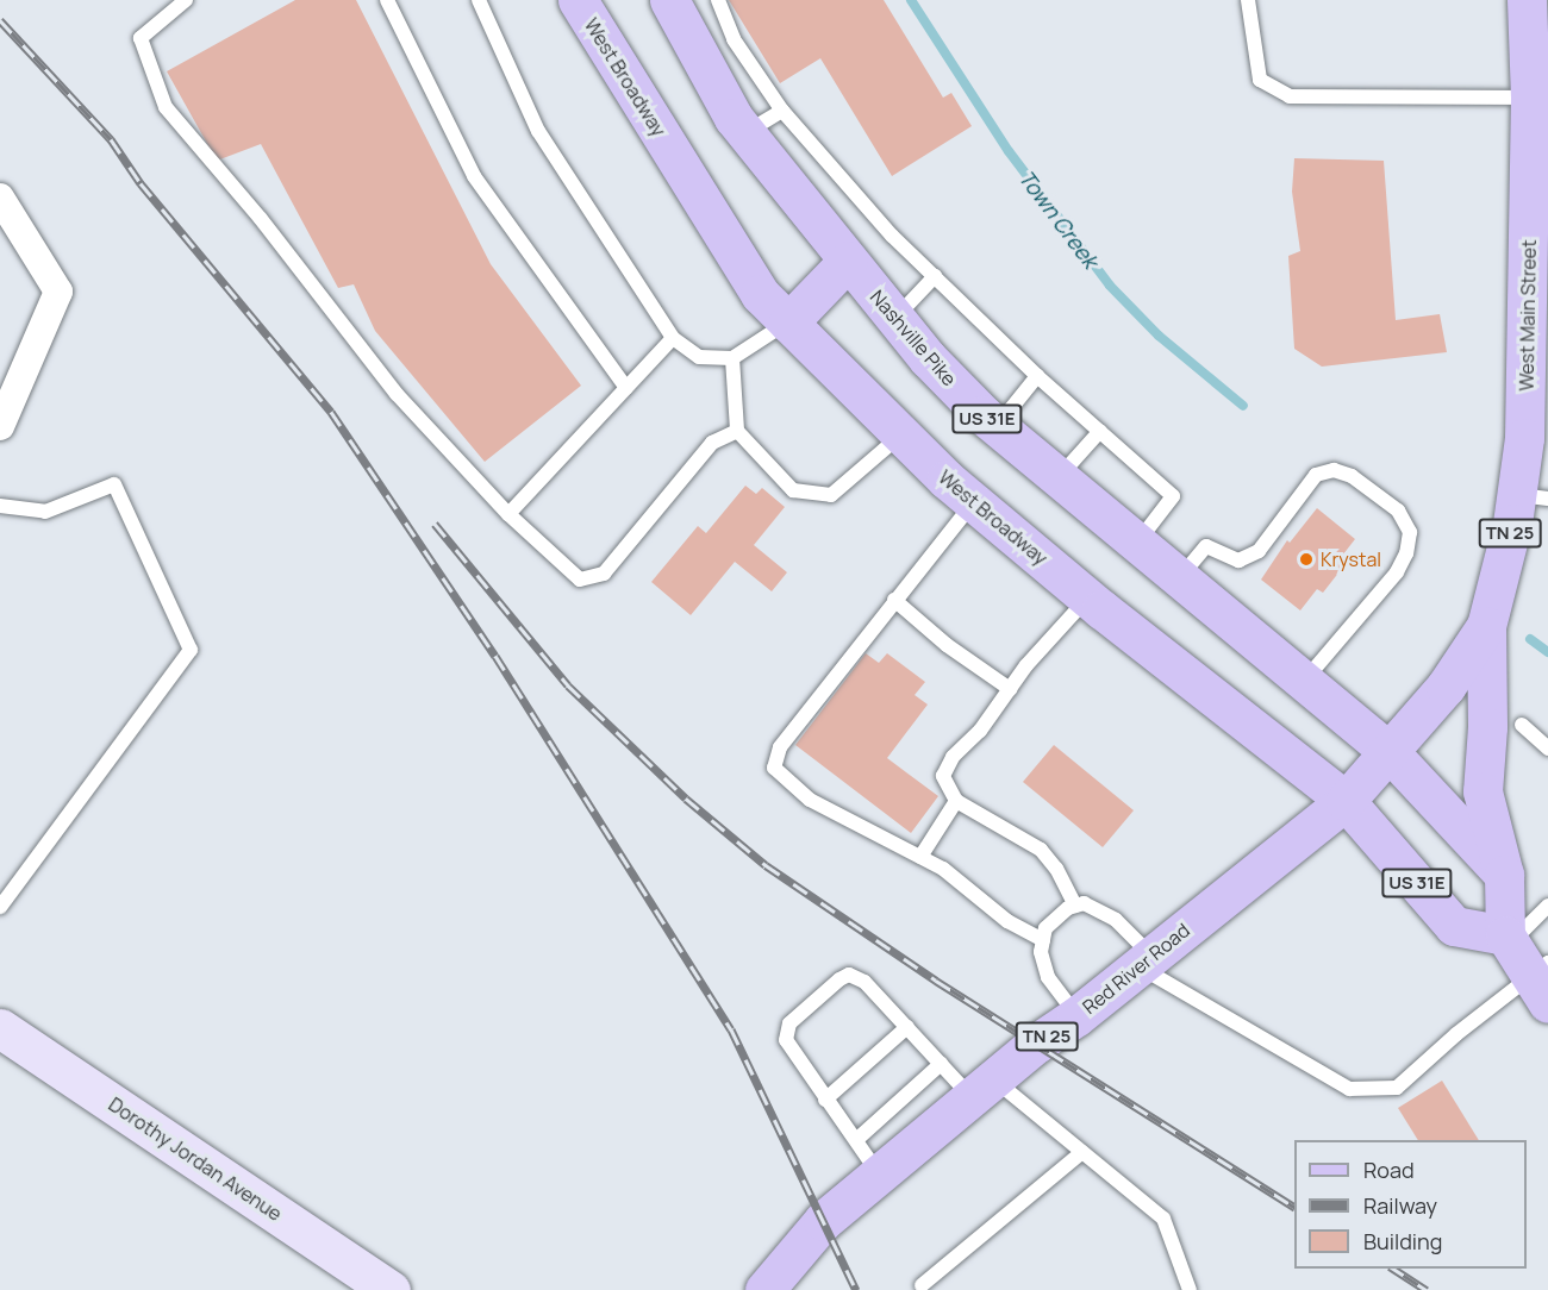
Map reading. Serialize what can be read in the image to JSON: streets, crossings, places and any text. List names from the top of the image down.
{
  "streets": {
    "main road": [
      "West Broadway",
      "West Main Street",
      "Nashville Pike",
      "US 31E",
      "TN 25",
      "Red River Road"
    ],
    "street": ["Dorothy Jordan Avenue"]
  },
  "crossings": [
    ["West Broadway", "Red River Road"],
    ["West Main Street", "Red River Road"],
    ["Nashville Pike", "US 31E"],
    ["Nashville Pike", "Red River Road"],
    ["US 31E", "Red River Road"]
  ],
  "water": ["Town Creek"],
  "places": ["Krystal"],
  "legend": ["Road", "Railway", "Building"]
}
